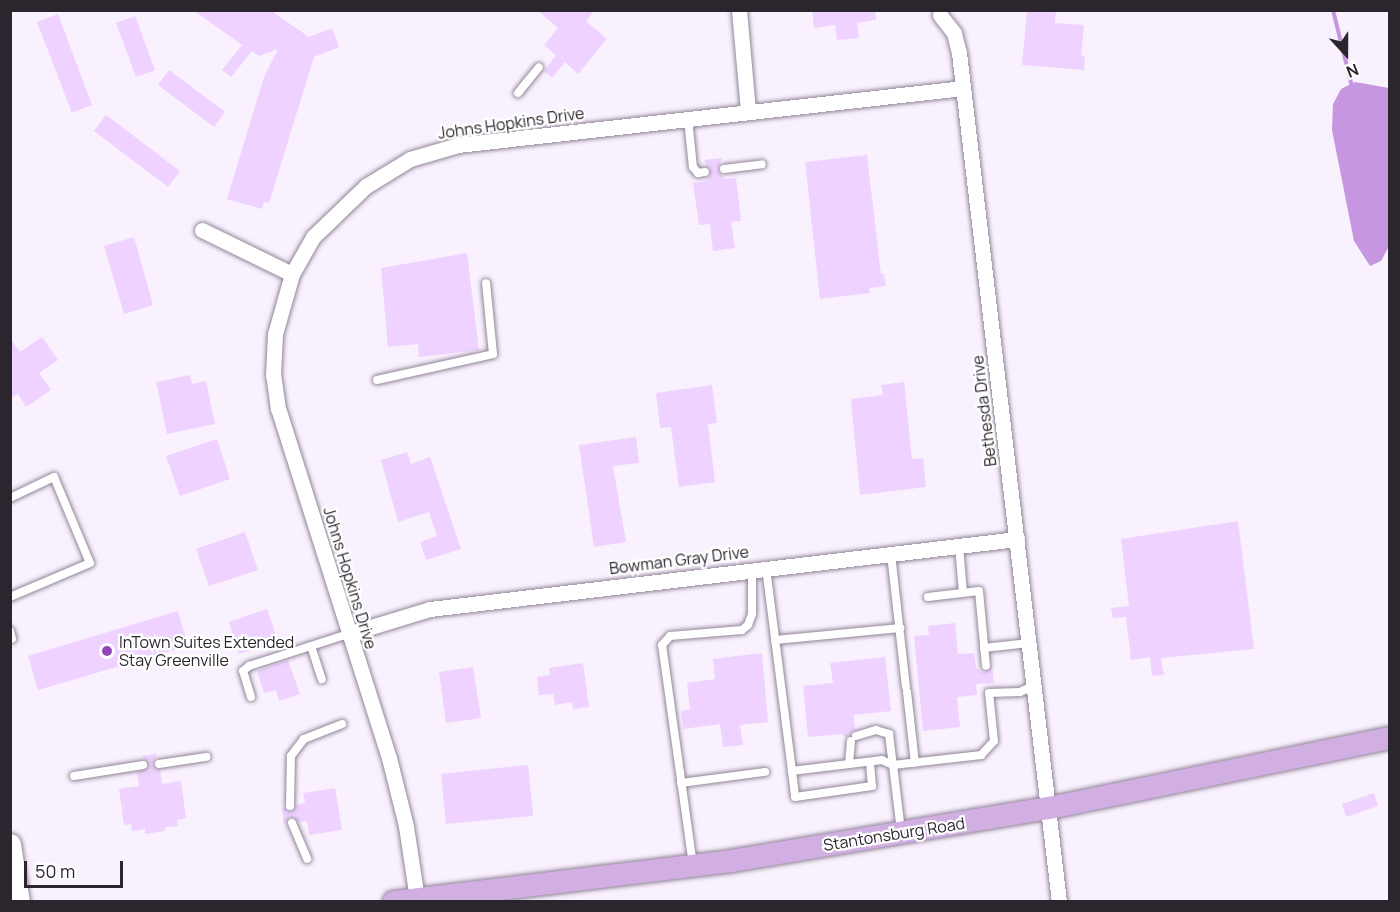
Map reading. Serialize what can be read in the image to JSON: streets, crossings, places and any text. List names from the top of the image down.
{
  "streets": {
    "main road": ["Stantonsburg Road"],
    "street": ["Johns Hopkins Drive", "Bethesda Drive", "Bowman Gray Drive"]
  },
  "crossings": [
    ["Johns Hopkins Drive", "Bethesda Drive"],
    ["Johns Hopkins Drive", "Bowman Gray Drive"],
    ["Johns Hopkins Drive", "Stantonsburg Road"],
    ["Bethesda Drive", "Bowman Gray Drive"],
    ["Bethesda Drive", "Stantonsburg Road"]
  ],
  "places": ["InTown Suites Extended Stay Greenville"],
  "scale_bar": "50 m",
  "north": "bottom"
}
